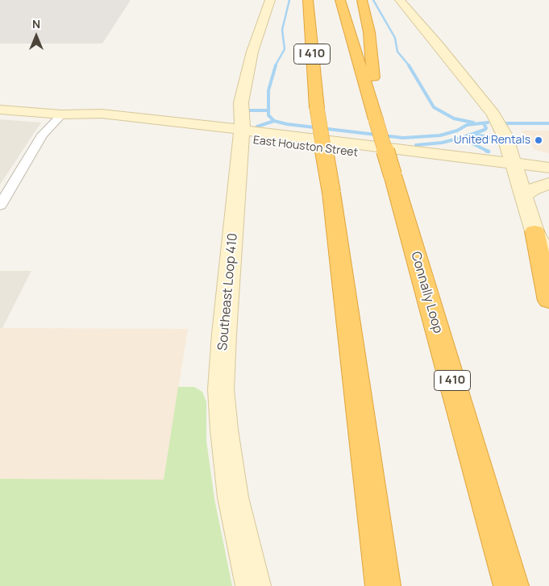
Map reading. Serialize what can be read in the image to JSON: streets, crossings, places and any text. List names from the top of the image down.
{
  "streets": {
    "highway": ["I 410", "Connally Loop"],
    "main road": ["East Houston Street", "Southeast Loop 410"]
  },
  "crossings": [
    ["East Houston Street", "Southeast Loop 410"]
  ],
  "places": ["United Rentals"],
  "north": "top"
}
